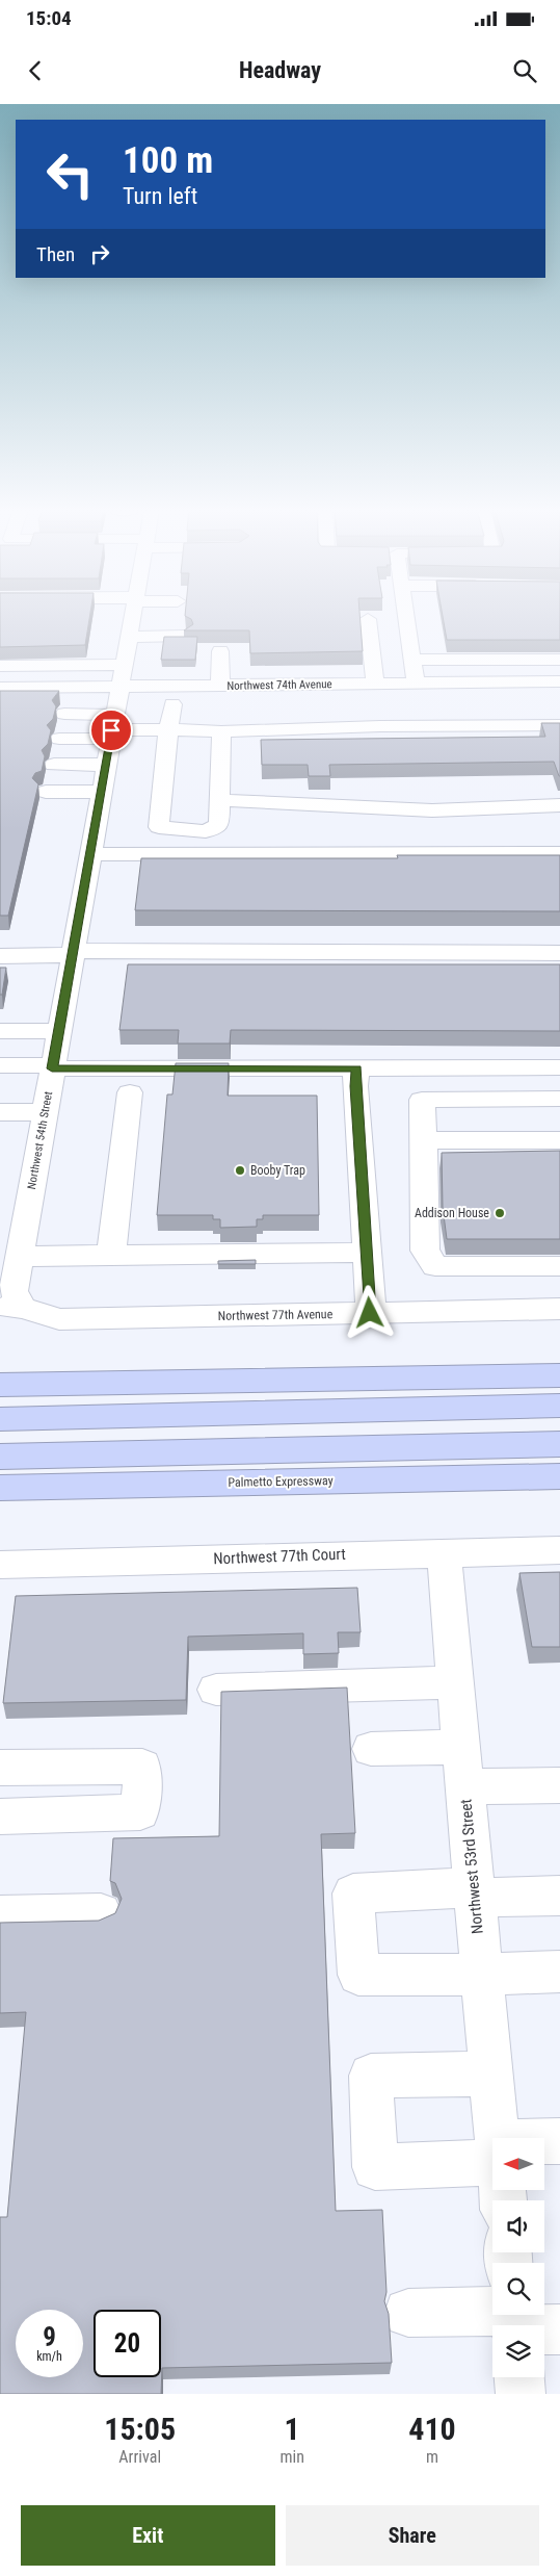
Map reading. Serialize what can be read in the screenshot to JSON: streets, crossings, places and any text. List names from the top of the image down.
{
  "streets": {
    "highway": ["Palmetto Expressway"],
    "street": [
      "Northwest 74th Avenue",
      "Northwest 54th Street",
      "Northwest 77th Avenue",
      "Northwest 77th Court",
      "Northwest 53rd Street"
    ]
  },
  "crossings": [
    ["Northwest 74th Avenue", "Northwest 54th Street"],
    ["Northwest 54th Street", "Northwest 77th Avenue"],
    ["Northwest 77th Court", "Northwest 53rd Street"]
  ],
  "places": ["Booby Trap", "Addison House"],
  "north": "left",
  "page": {
    "status": "15:04",
    "header": "Headway",
    "turn": ["100 m", "Turn left"],
    "then": "Then",
    "speed": "9 km/h",
    "limit": "20",
    "eta": [
      "15:05",
      "Arrival",
      "1",
      "min",
      "410",
      "m"
    ],
    "buttons": ["Exit", "Share"]
  }
}
